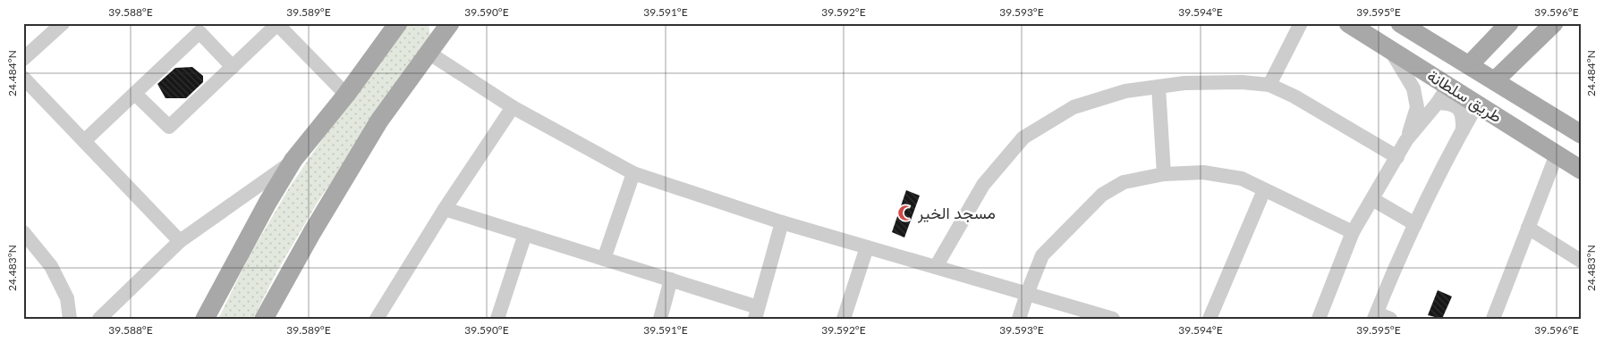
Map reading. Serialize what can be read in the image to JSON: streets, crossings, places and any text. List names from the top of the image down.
{
  "streets": {
    "main road": ["طريق سلطانة"]
  },
  "places": {
    "mosque": ["مسجد الخير"]
  },
  "coordinates": [
    "39.588°E",
    "39.589°E",
    "39.590°E",
    "39.591°E",
    "39.592°E",
    "39.593°E",
    "39.594°E",
    "39.595°E",
    "39.596°E",
    "24.484°N",
    "24.483°N"
  ]
}
